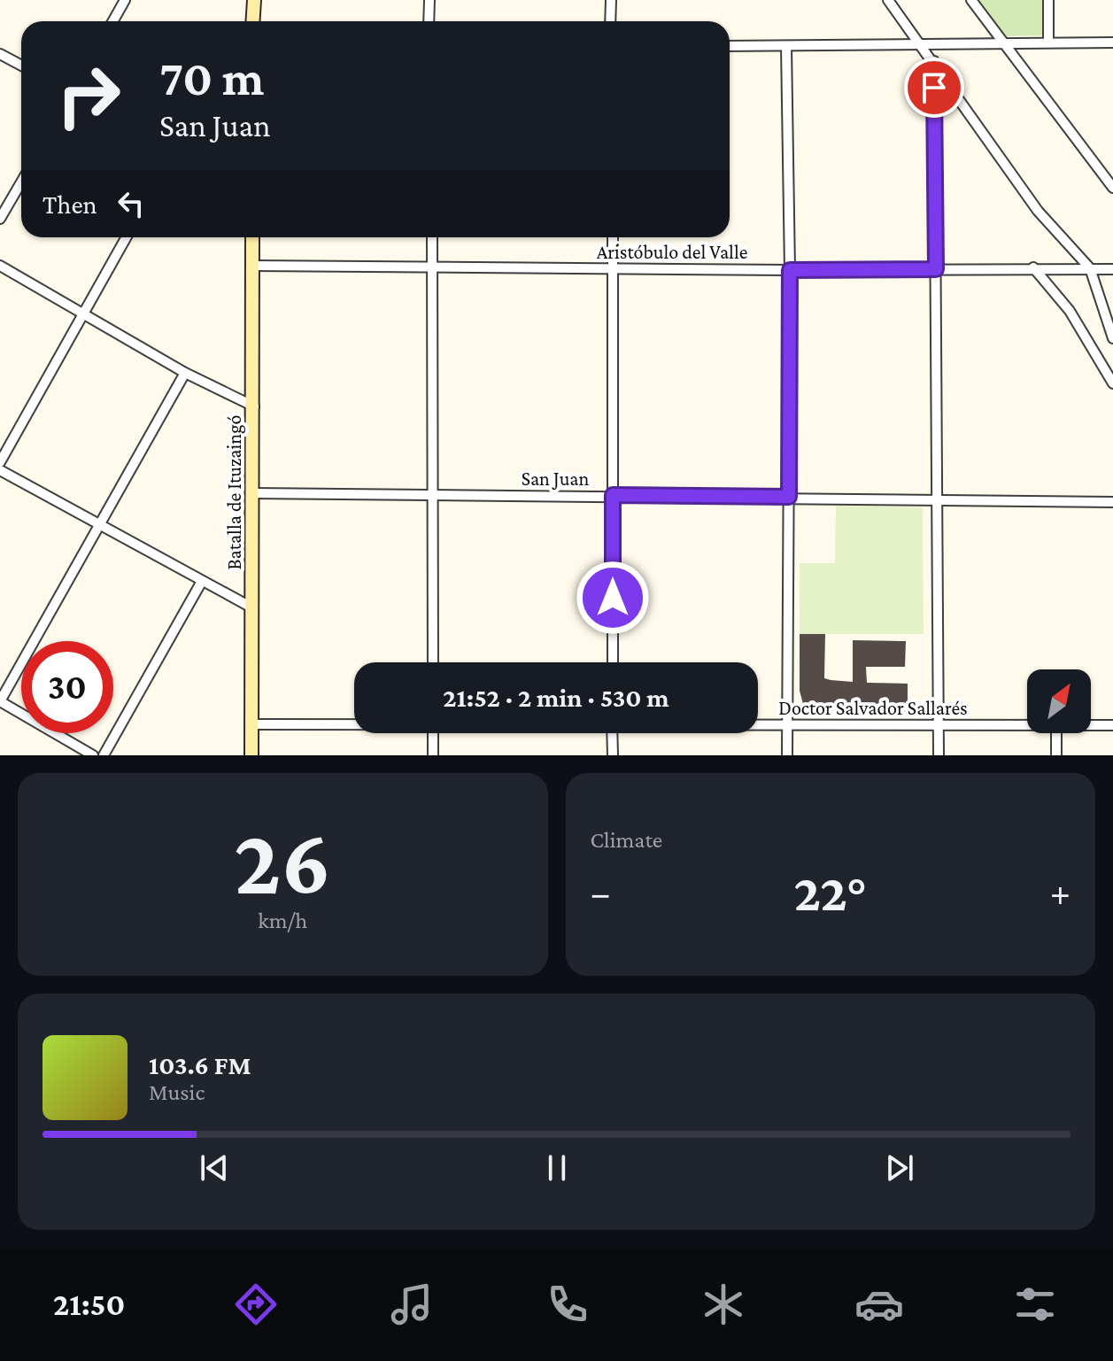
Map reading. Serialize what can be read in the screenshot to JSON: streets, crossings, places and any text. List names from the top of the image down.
{
  "streets": {
    "main road": ["Batalla de Ituzaingó"],
    "street": ["Aristóbulo del Valle", "San Juan", "Doctor Salvador Sallarés"]
  },
  "crossings": [
    ["Aristóbulo del Valle", "Batalla de Ituzaingó"],
    ["San Juan", "Batalla de Ituzaingó"],
    ["Batalla de Ituzaingó", "Doctor Salvador Sallarés"]
  ],
  "north": "top right",
  "page": {
    "turn": ["70 m", "San Juan"],
    "then": "Then",
    "limit": "30",
    "trip": "21:52 · 2 min · 530 m",
    "tile": [
      ["26", "km/h"],
      "Climate"
    ],
    "heat": ["−", "22°", "+"],
    "song": ["103.6 FM", "Music"],
    "tabs": "21:50"
  }
}
